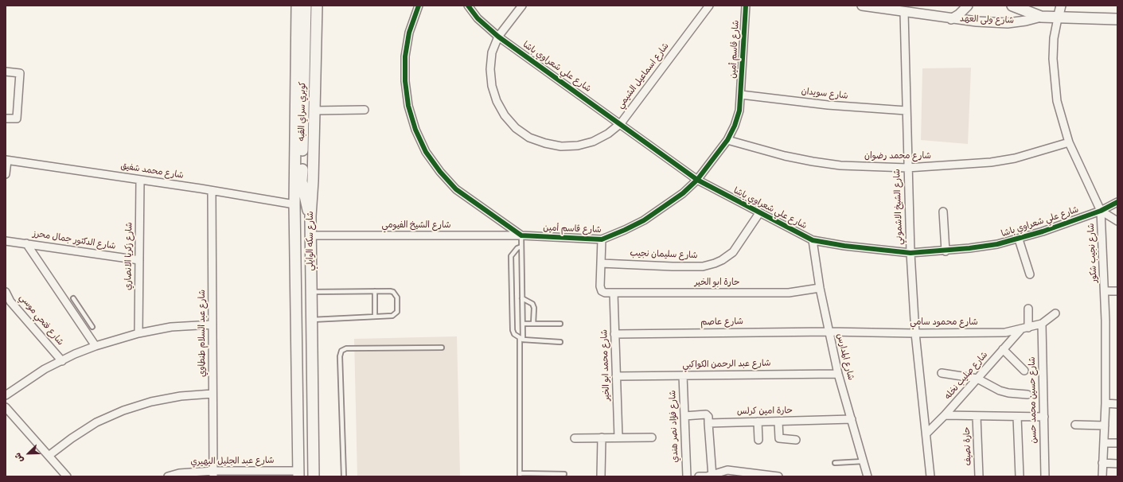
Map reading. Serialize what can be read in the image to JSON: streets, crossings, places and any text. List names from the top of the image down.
{
  "streets": {
    "main road": ["كوبري سراي القبه", "شارع سكه الوايلي"],
    "street": [
      "شارع ولى العهد",
      "شارع قاسم أمين",
      "شارع علي شعراوي باشا",
      "شارع اسماعيل الشيمي",
      "شارع سويدان",
      "شارع محمد رضوان",
      "شارع محمد شفيق",
      "شارع الشيخ الاشموني",
      "شارع الشيخ الفيومي",
      "شارع الدكتور جمال محرز",
      "شارع نجيب شكور",
      "شارع سليمان نجيب",
      "شارع زكريا الانصاري",
      "حارة ابو الخير",
      "شارع فتحي موسي",
      "شارع عاصم",
      "شارع محمود سامي",
      "شارع عبد السلام طنطاوي",
      "شارع المدارس",
      "شارع محمد ابو الخير",
      "شارع عبد الرحمن الكواكبي",
      "شارع صليب نخله",
      "شارع حسين محمد حسن",
      "حارة امين كرلس",
      "شارع فؤاد نصر هندي",
      "حارة نصيف",
      "شارع عبد الجليل البهيري"
    ]
  },
  "crossings": [
    ["شارع ولى العهد", "شارع الشيخ الاشموني"],
    ["شارع قاسم أمين", "شارع علي شعراوي باشا"],
    ["شارع قاسم أمين", "شارع سويدان"],
    ["شارع قاسم أمين", "شارع محمد رضوان"],
    ["شارع قاسم أمين", "شارع الشيخ الفيومي"],
    ["شارع علي شعراوي باشا", "شارع اسماعيل الشيمي"],
    ["شارع علي شعراوي باشا", "شارع الشيخ الاشموني"],
    ["شارع علي شعراوي باشا", "شارع نجيب شكور"],
    ["شارع علي شعراوي باشا", "شارع سليمان نجيب"],
    ["شارع علي شعراوي باشا", "شارع المدارس"],
    ["شارع سويدان", "شارع الشيخ الاشموني"],
    ["كوبري سراي القبه", "شارع سكه الوايلي"],
    ["شارع محمد رضوان", "شارع الشيخ الاشموني"],
    ["شارع محمد رضوان", "شارع نجيب شكور"],
    ["شارع محمد شفيق", "شارع سكه الوايلي"],
    ["شارع محمد شفيق", "شارع زكريا الانصاري"],
    ["شارع محمد شفيق", "شارع عبد السلام طنطاوي"],
    ["شارع الشيخ الاشموني", "شارع محمود سامي"],
    ["شارع الشيخ الاشموني", "شارع صليب نخله"],
    ["شارع الشيخ الفيومي", "شارع سكه الوايلي"],
    ["شارع الدكتور جمال محرز", "شارع زكريا الانصاري"],
    ["شارع سكه الوايلي", "شارع عبد الجليل البهيري"],
    ["حارة ابو الخير", "شارع المدارس"],
    ["حارة ابو الخير", "شارع محمد ابو الخير"],
    ["شارع عاصم", "شارع محمود سامي"],
    ["شارع عاصم", "شارع المدارس"],
    ["شارع عاصم", "شارع محمد ابو الخير"],
    ["شارع محمود سامي", "شارع المدارس"],
    ["شارع محمود سامي", "شارع صليب نخله"],
    ["شارع محمود سامي", "شارع حسين محمد حسن"],
    ["شارع عبد السلام طنطاوي", "شارع عبد الجليل البهيري"],
    ["شارع المدارس", "شارع عبد الرحمن الكواكبي"],
    ["شارع المدارس", "حارة امين كرلس"],
    ["شارع محمد ابو الخير", "شارع عبد الرحمن الكواكبي"],
    ["شارع عبد الرحمن الكواكبي", "شارع فؤاد نصر هندي"]
  ],
  "north": "bottom left"
}
